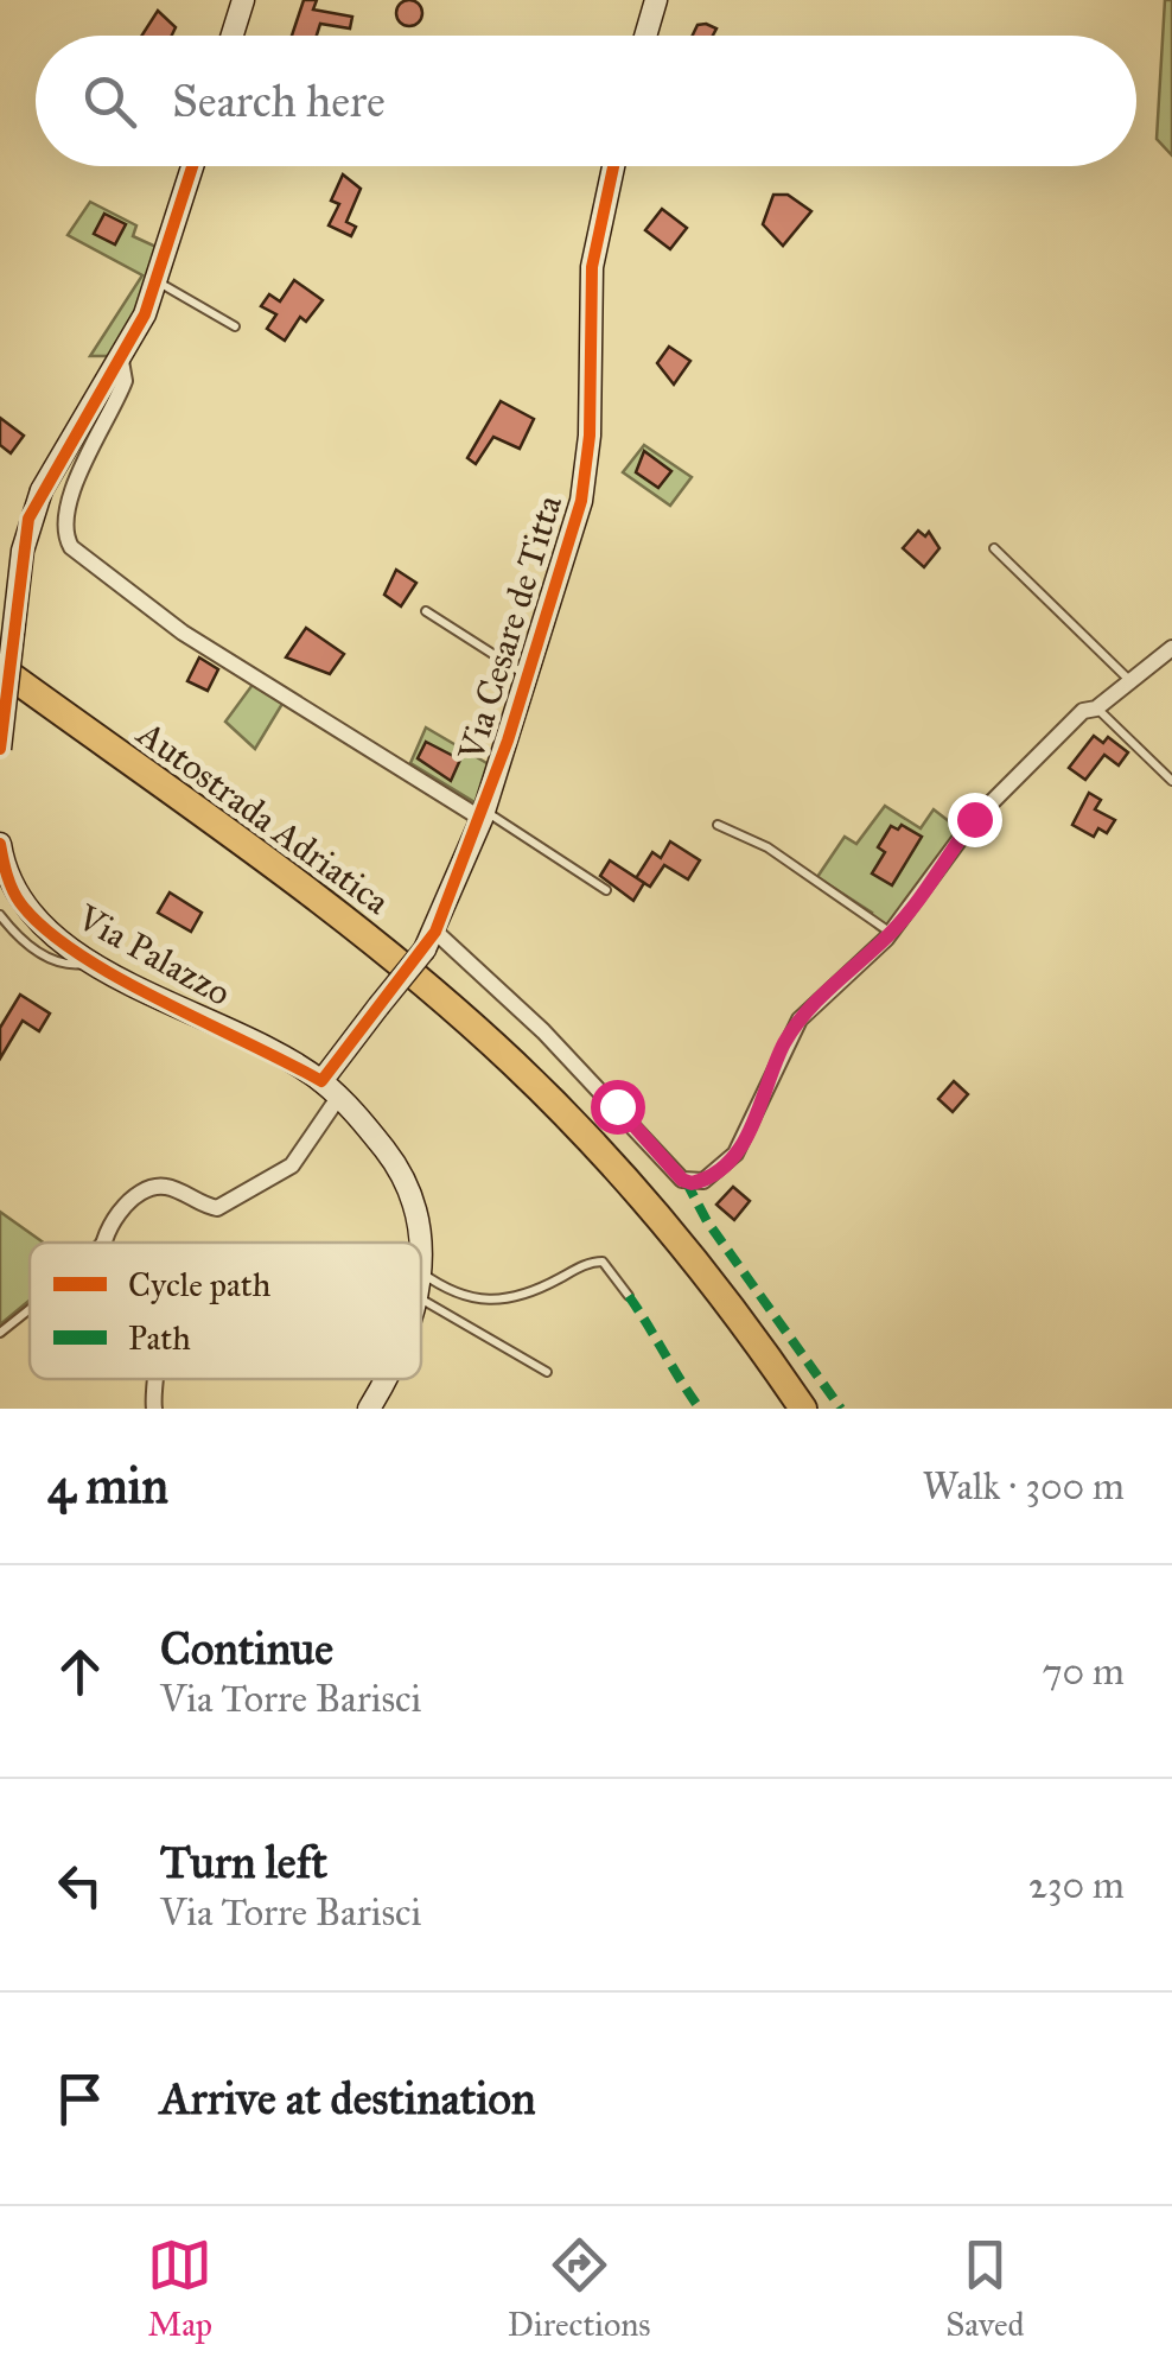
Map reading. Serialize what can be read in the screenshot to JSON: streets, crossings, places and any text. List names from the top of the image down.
{
  "streets": {
    "highway": ["Autostrada Adriatica"],
    "street": ["Via Cesare de Titta", "Via Palazzo"]
  },
  "crossings": [
    ["Via Cesare de Titta", "Via Palazzo"]
  ],
  "legend": ["Cycle path", "Path"],
  "page": {
    "search": "Search here",
    "heading": ["4 min", "Walk · 300 m"],
    "list": [
      ["Continue", "Via Torre Barisci", "70 m"],
      ["Turn left", "Via Torre Barisci", "230 m"],
      "Arrive at destination"
    ],
    "nav": ["Map", "Directions", "Saved"]
  }
}
